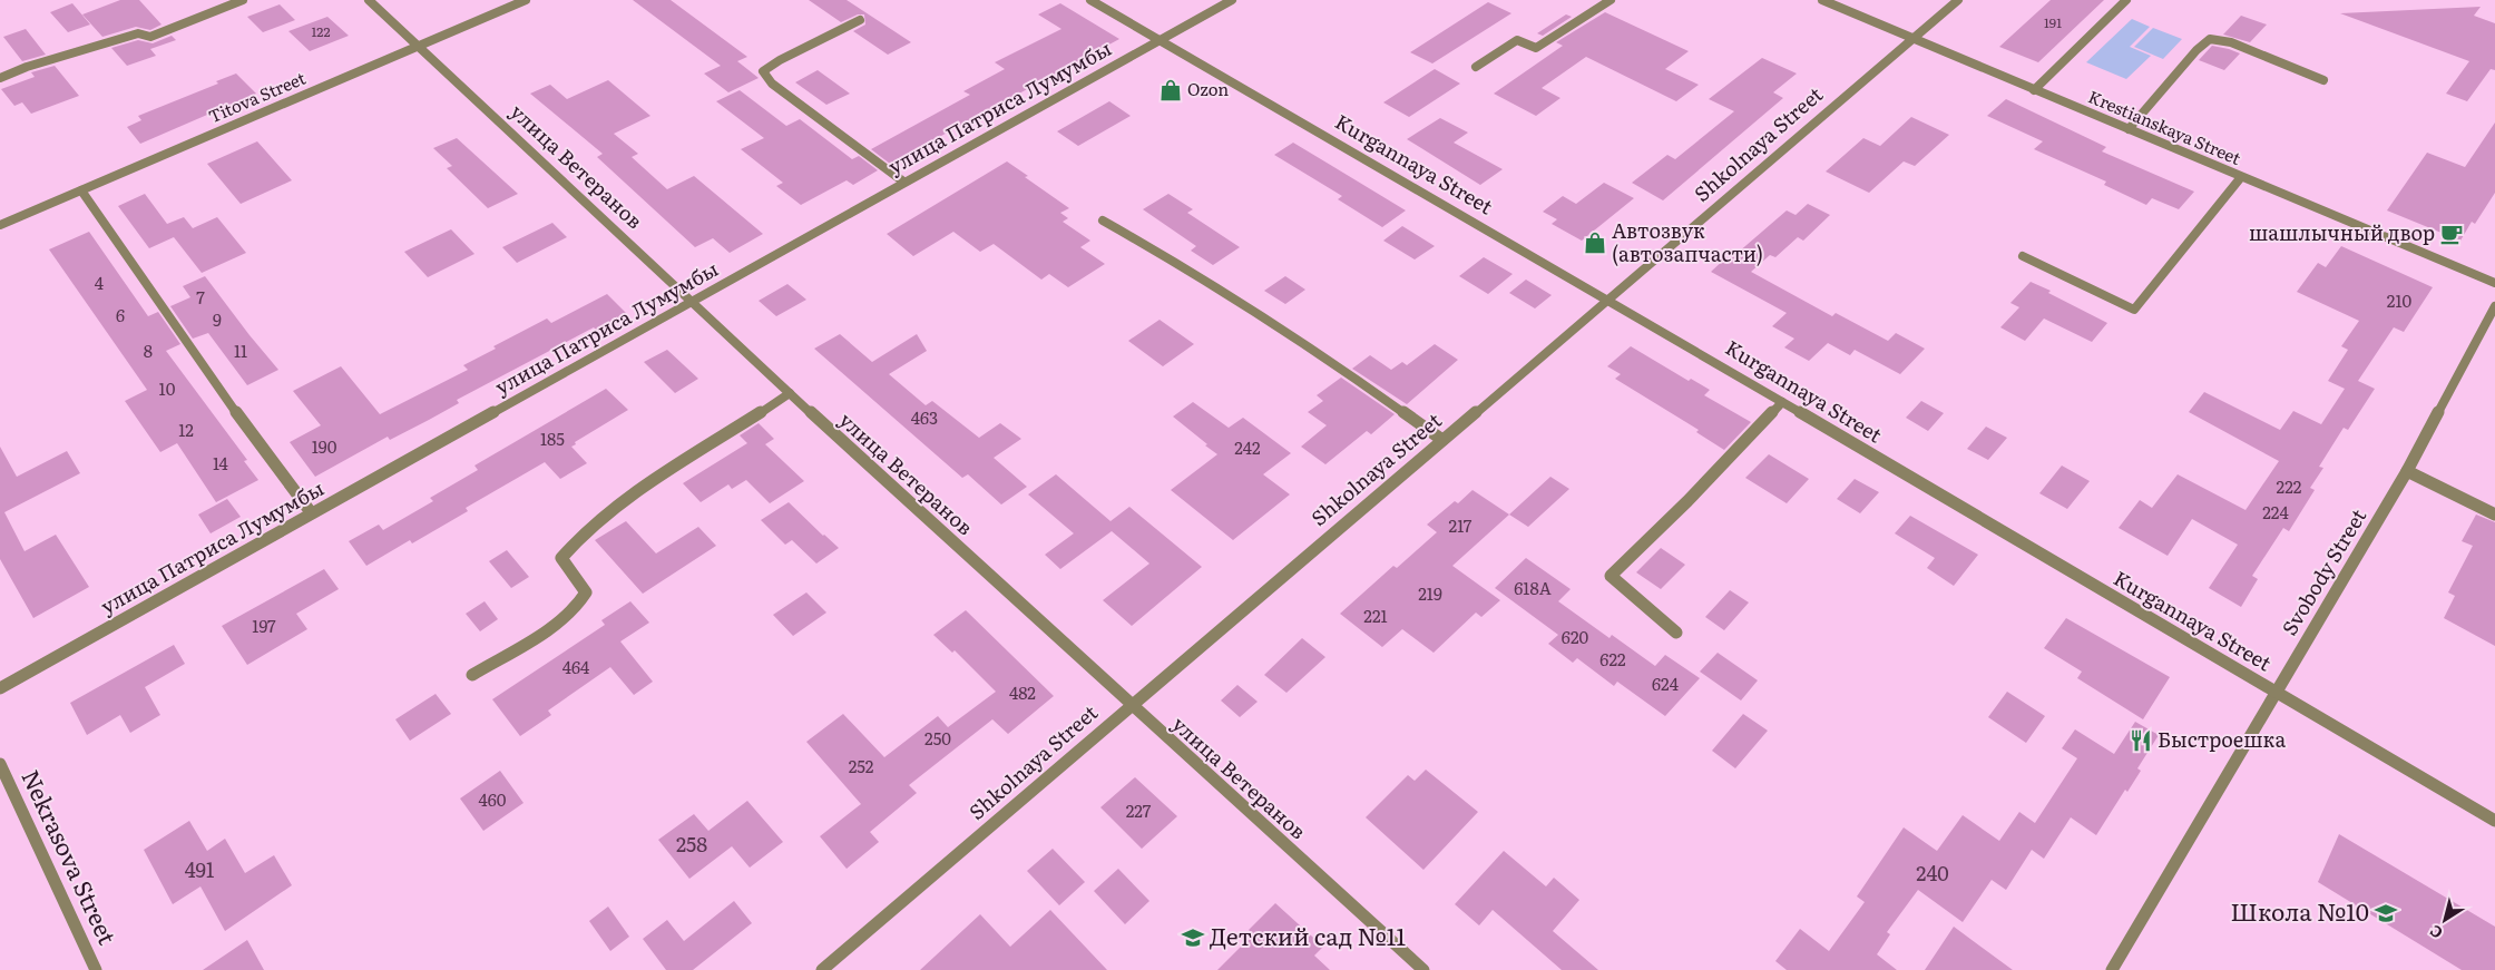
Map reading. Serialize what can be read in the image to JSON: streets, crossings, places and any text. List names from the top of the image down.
{
  "streets": {
    "street": [
      "Titova Street",
      "улица Патриса Лумумбы",
      "Krestianskaya Street",
      "Shkolnaya Street",
      "Kurgannaya Street",
      "улица Ветеранов",
      "Svobody Street",
      "Nekrasova Street"
    ]
  },
  "crossings": [
    ["Titova Street", "улица Ветеранов"],
    ["улица Патриса Лумумбы", "Kurgannaya Street"],
    ["улица Патриса Лумумбы", "улица Ветеранов"],
    ["Krestianskaya Street", "Shkolnaya Street"],
    ["Shkolnaya Street", "Kurgannaya Street"],
    ["Shkolnaya Street", "улица Ветеранов"],
    ["Kurgannaya Street", "Svobody Street"]
  ],
  "places": {
    "shop": ["Ozon", "Автозвук (автозапчасти)"],
    "cafe": ["шашлычный двор"],
    "restaurant": ["Быстроешка"],
    "school or university": ["Школа №10", "Детский сад №11"]
  },
  "house_numbers": [
    "191",
    "122",
    "4",
    "7",
    "210",
    "6",
    "9",
    "8",
    "11",
    "10",
    "463",
    "12",
    "185",
    "190",
    "242",
    "14",
    "222",
    "224",
    "217",
    "618А",
    "219",
    "221",
    "197",
    "620",
    "622",
    "464",
    "624",
    "482",
    "250",
    "252",
    "460",
    "227",
    "258",
    "491",
    "240"
  ],
  "north": "bottom left"
}
